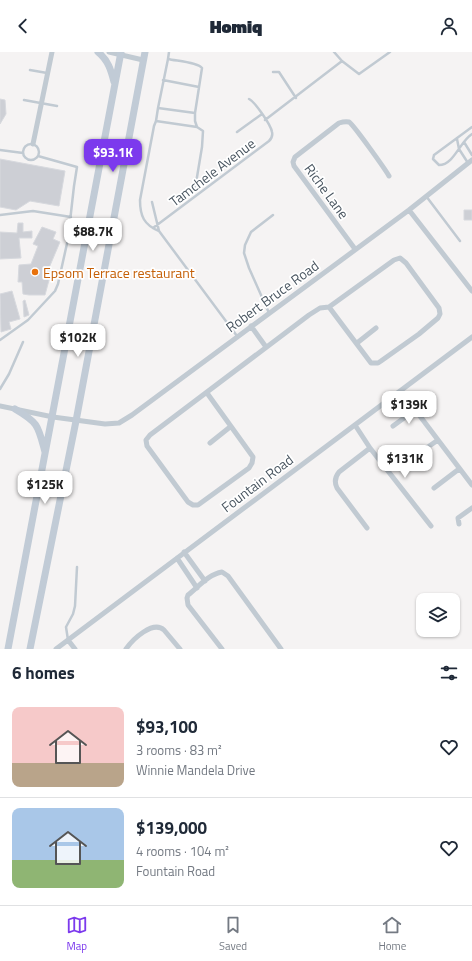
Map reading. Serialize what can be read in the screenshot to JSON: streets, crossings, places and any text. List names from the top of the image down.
{
  "streets": {
    "street": ["Riche Lane", "Robert Bruce Road", "Fountain Road"],
    "lane": ["Tamchele Avenue"]
  },
  "crossings": [
    ["Riche Lane", "Robert Bruce Road"]
  ],
  "places": ["Epsom Terrace restaurant"],
  "page": {
    "header": "Homiq",
    "price": [
      "$93.1K",
      "$88.7K",
      "$102K",
      "$139K",
      "$131K",
      "$125K"
    ],
    "heading": "6 homes",
    "list": [
      {
        "name": "$93,100",
        "note": "3 rooms · 83 m² · Winnie Mandela Drive"
      },
      {
        "name": "$139,000",
        "note": "4 rooms · 104 m² · Fountain Road"
      }
    ],
    "tabs": ["Map", "Saved", "Home"]
  }
}
